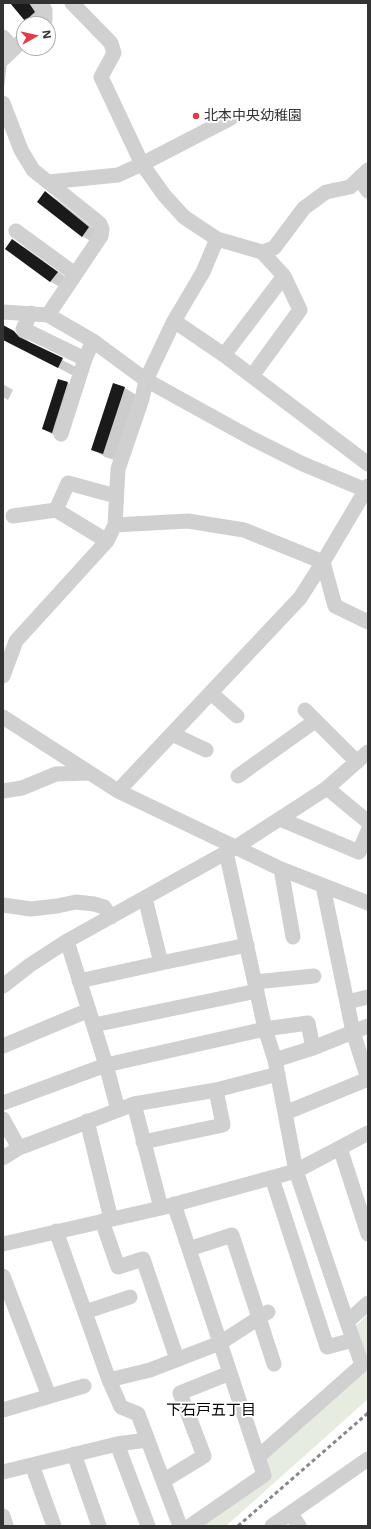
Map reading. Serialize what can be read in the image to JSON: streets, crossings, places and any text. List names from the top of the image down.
{
  "districts": ["下石戸五丁目"],
  "places": ["北本中央幼稚園"],
  "north": "right"
}
